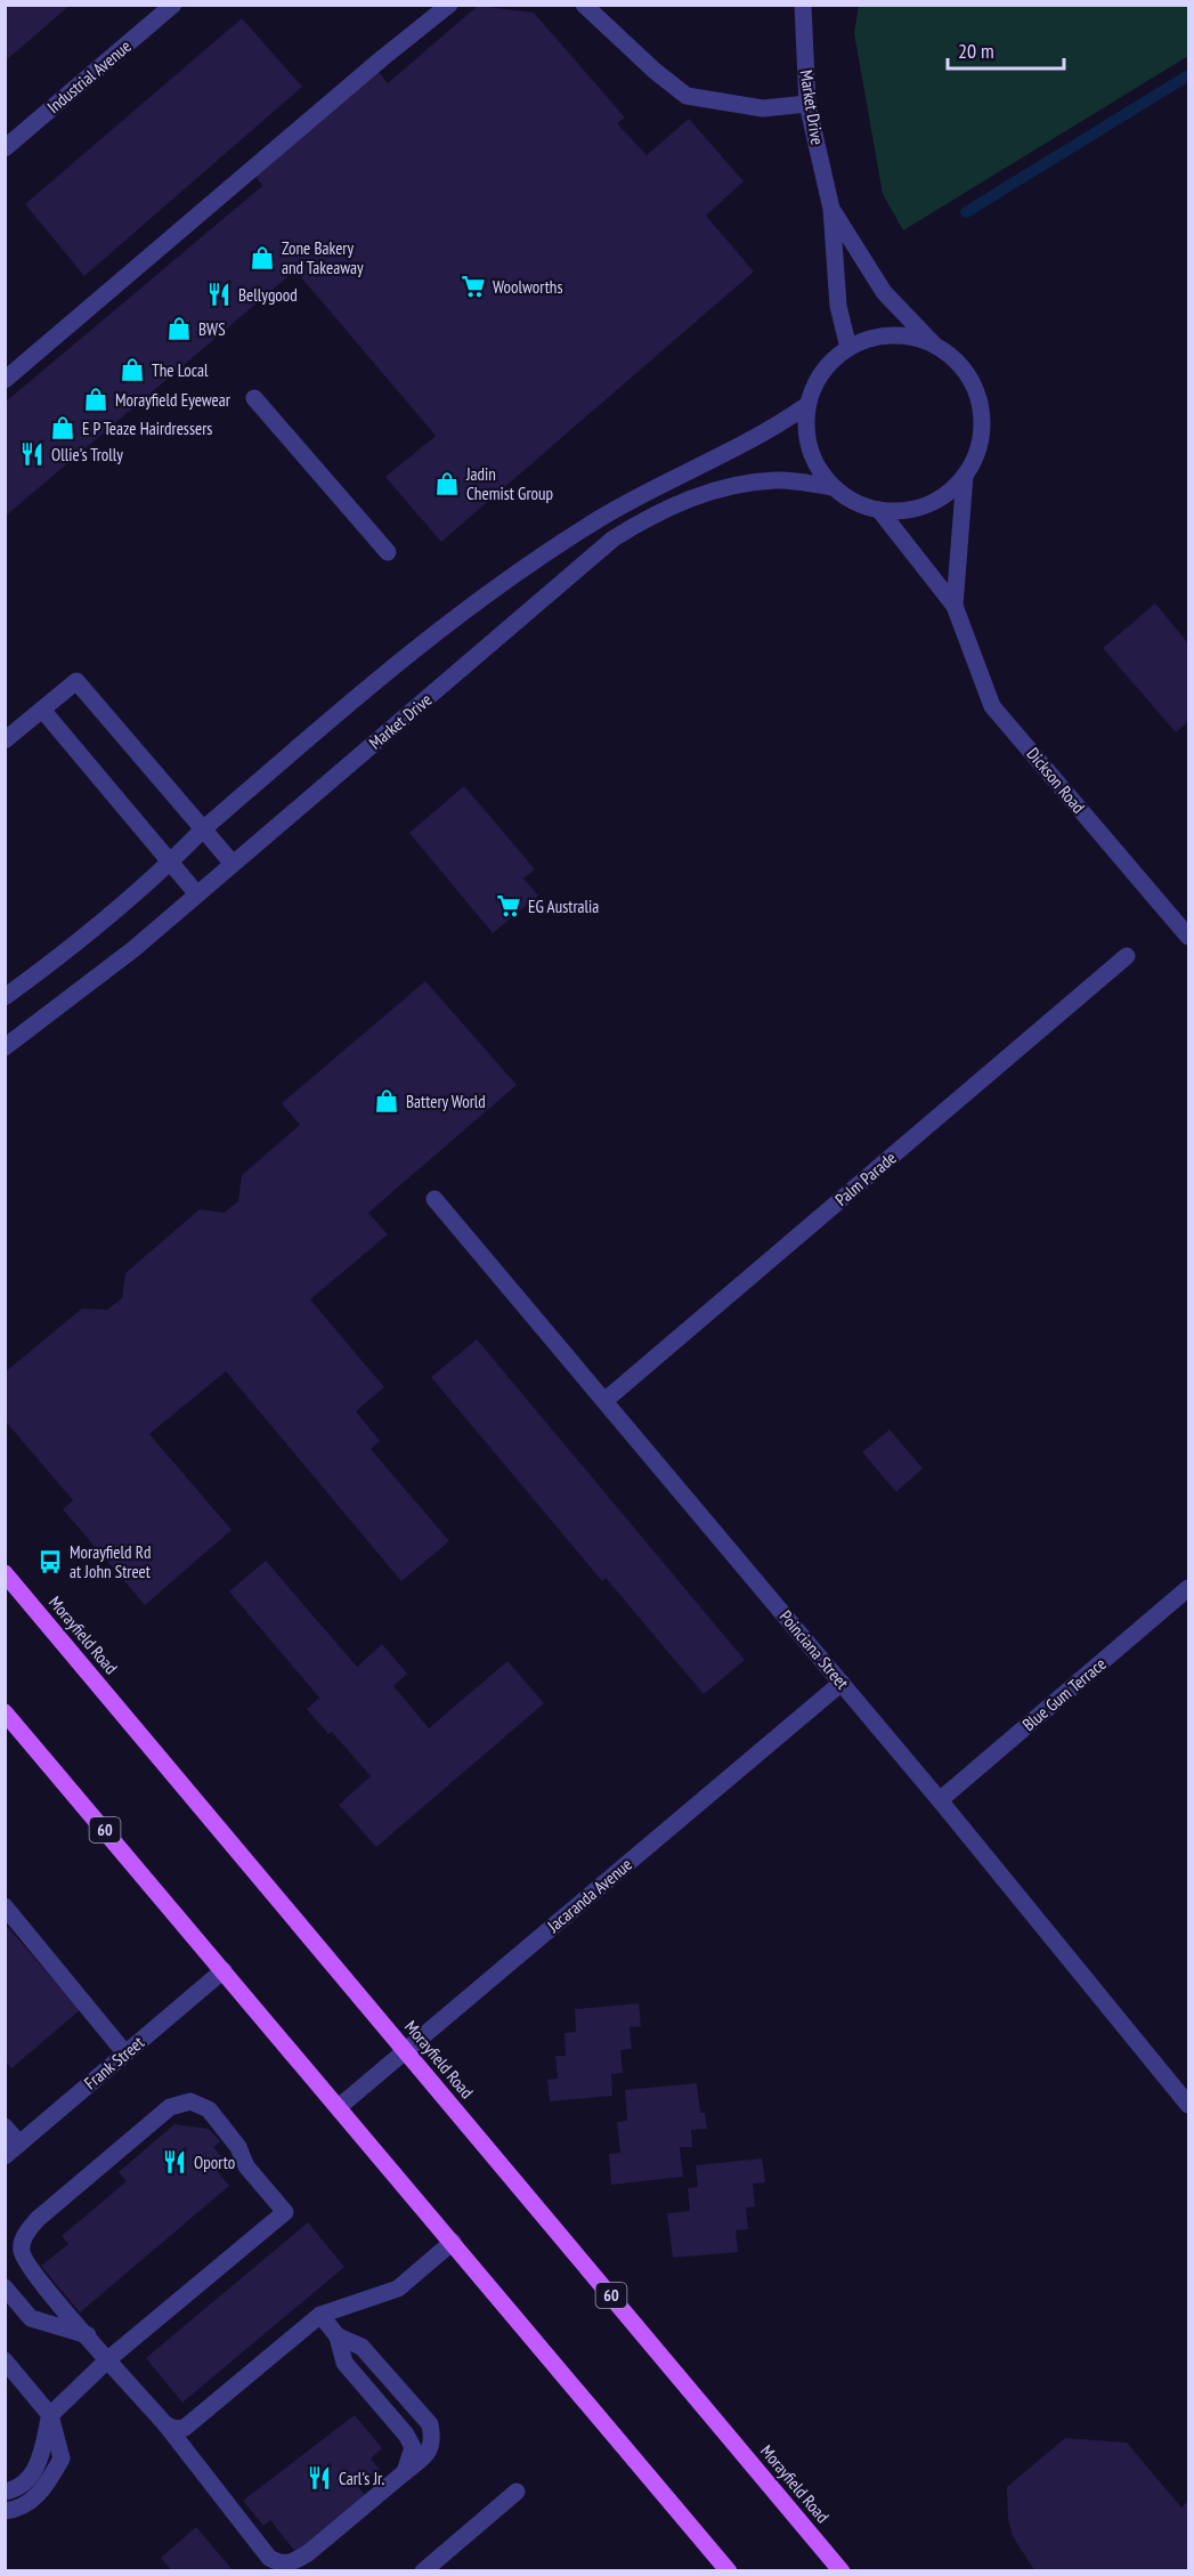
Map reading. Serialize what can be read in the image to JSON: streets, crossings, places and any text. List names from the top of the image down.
{
  "streets": {
    "main road": ["Morayfield Road", "60"],
    "street": [
      "Industrial Avenue",
      "Market Drive",
      "Dickson Road",
      "Palm Parade",
      "Poinciana Street",
      "Blue Gum Terrace",
      "Jacaranda Avenue",
      "Frank Street"
    ]
  },
  "crossings": [
    ["Market Drive", "Dickson Road"],
    ["Palm Parade", "Poinciana Street"],
    ["Morayfield Road", "Jacaranda Avenue"],
    ["Poinciana Street", "Blue Gum Terrace"],
    ["Poinciana Street", "Jacaranda Avenue"],
    ["60", "Jacaranda Avenue"],
    ["60", "Frank Street"]
  ],
  "places": {
    "shop": [
      "Zone Bakery and Takeaway",
      "BWS",
      "The Local",
      "Morayfield Eyewear",
      "E P Teaze Hairdressers",
      "Jadin Chemist Group",
      "Battery World"
    ],
    "supermarket": ["Woolworths", "EG Australia"],
    "restaurant": [
      "Bellygood",
      "Ollie's Trolly",
      "Oporto",
      "Carl's Jr."
    ],
    "bus stop": ["Morayfield Rd at John Street"]
  },
  "scale_bar": "20 m"
}
